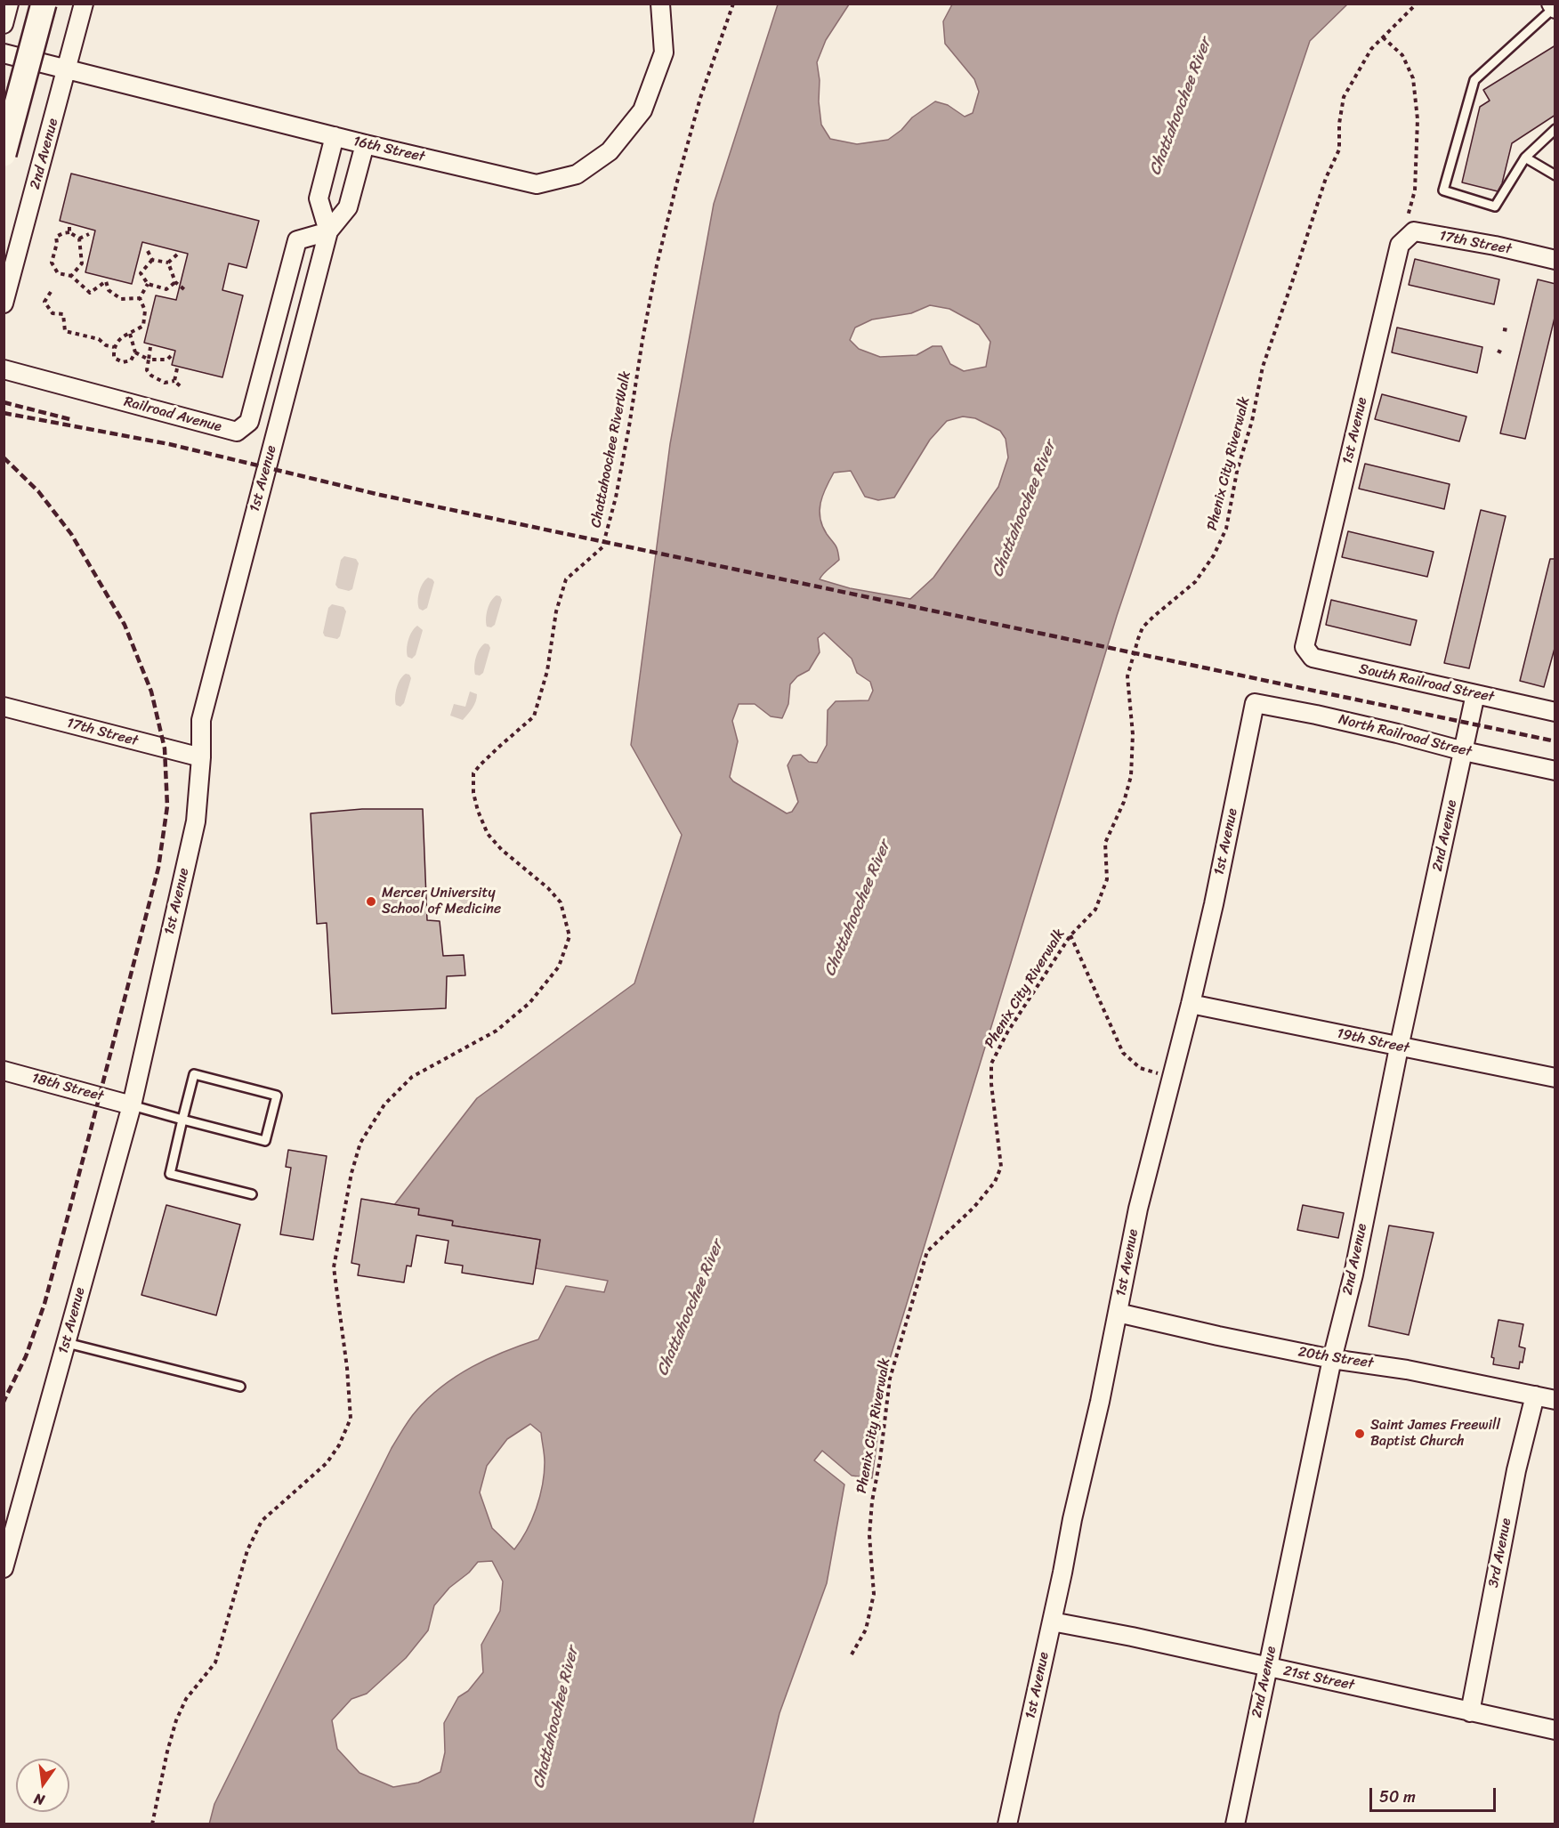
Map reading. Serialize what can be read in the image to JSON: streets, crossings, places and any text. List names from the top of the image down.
{
  "streets": {
    "street": [
      "16th Street",
      "2nd Avenue",
      "17th Street",
      "Railroad Avenue",
      "1st Avenue",
      "South Railroad Street",
      "North Railroad Street",
      "19th Street",
      "18th Street",
      "20th Street",
      "3rd Avenue",
      "21st Street"
    ],
    "path": ["Chattahoochee RiverWalk", "Phenix City Riverwalk"]
  },
  "crossings": [
    ["16th Street", "2nd Avenue"],
    ["16th Street", "1st Avenue"],
    ["2nd Avenue", "South Railroad Street"],
    ["2nd Avenue", "North Railroad Street"],
    ["2nd Avenue", "19th Street"],
    ["2nd Avenue", "20th Street"],
    ["2nd Avenue", "21st Street"],
    ["17th Street", "1st Avenue"],
    ["Railroad Avenue", "1st Avenue"],
    ["1st Avenue", "South Railroad Street"],
    ["1st Avenue", "North Railroad Street"],
    ["1st Avenue", "19th Street"],
    ["1st Avenue", "18th Street"],
    ["1st Avenue", "20th Street"],
    ["1st Avenue", "21st Street"],
    ["20th Street", "3rd Avenue"],
    ["3rd Avenue", "21st Street"]
  ],
  "water": ["Chattahoochee River"],
  "places": ["Mercer University School of Medicine", "Saint James Freewill Baptist Church"],
  "scale_bar": "50 m",
  "north": "bottom"
}
